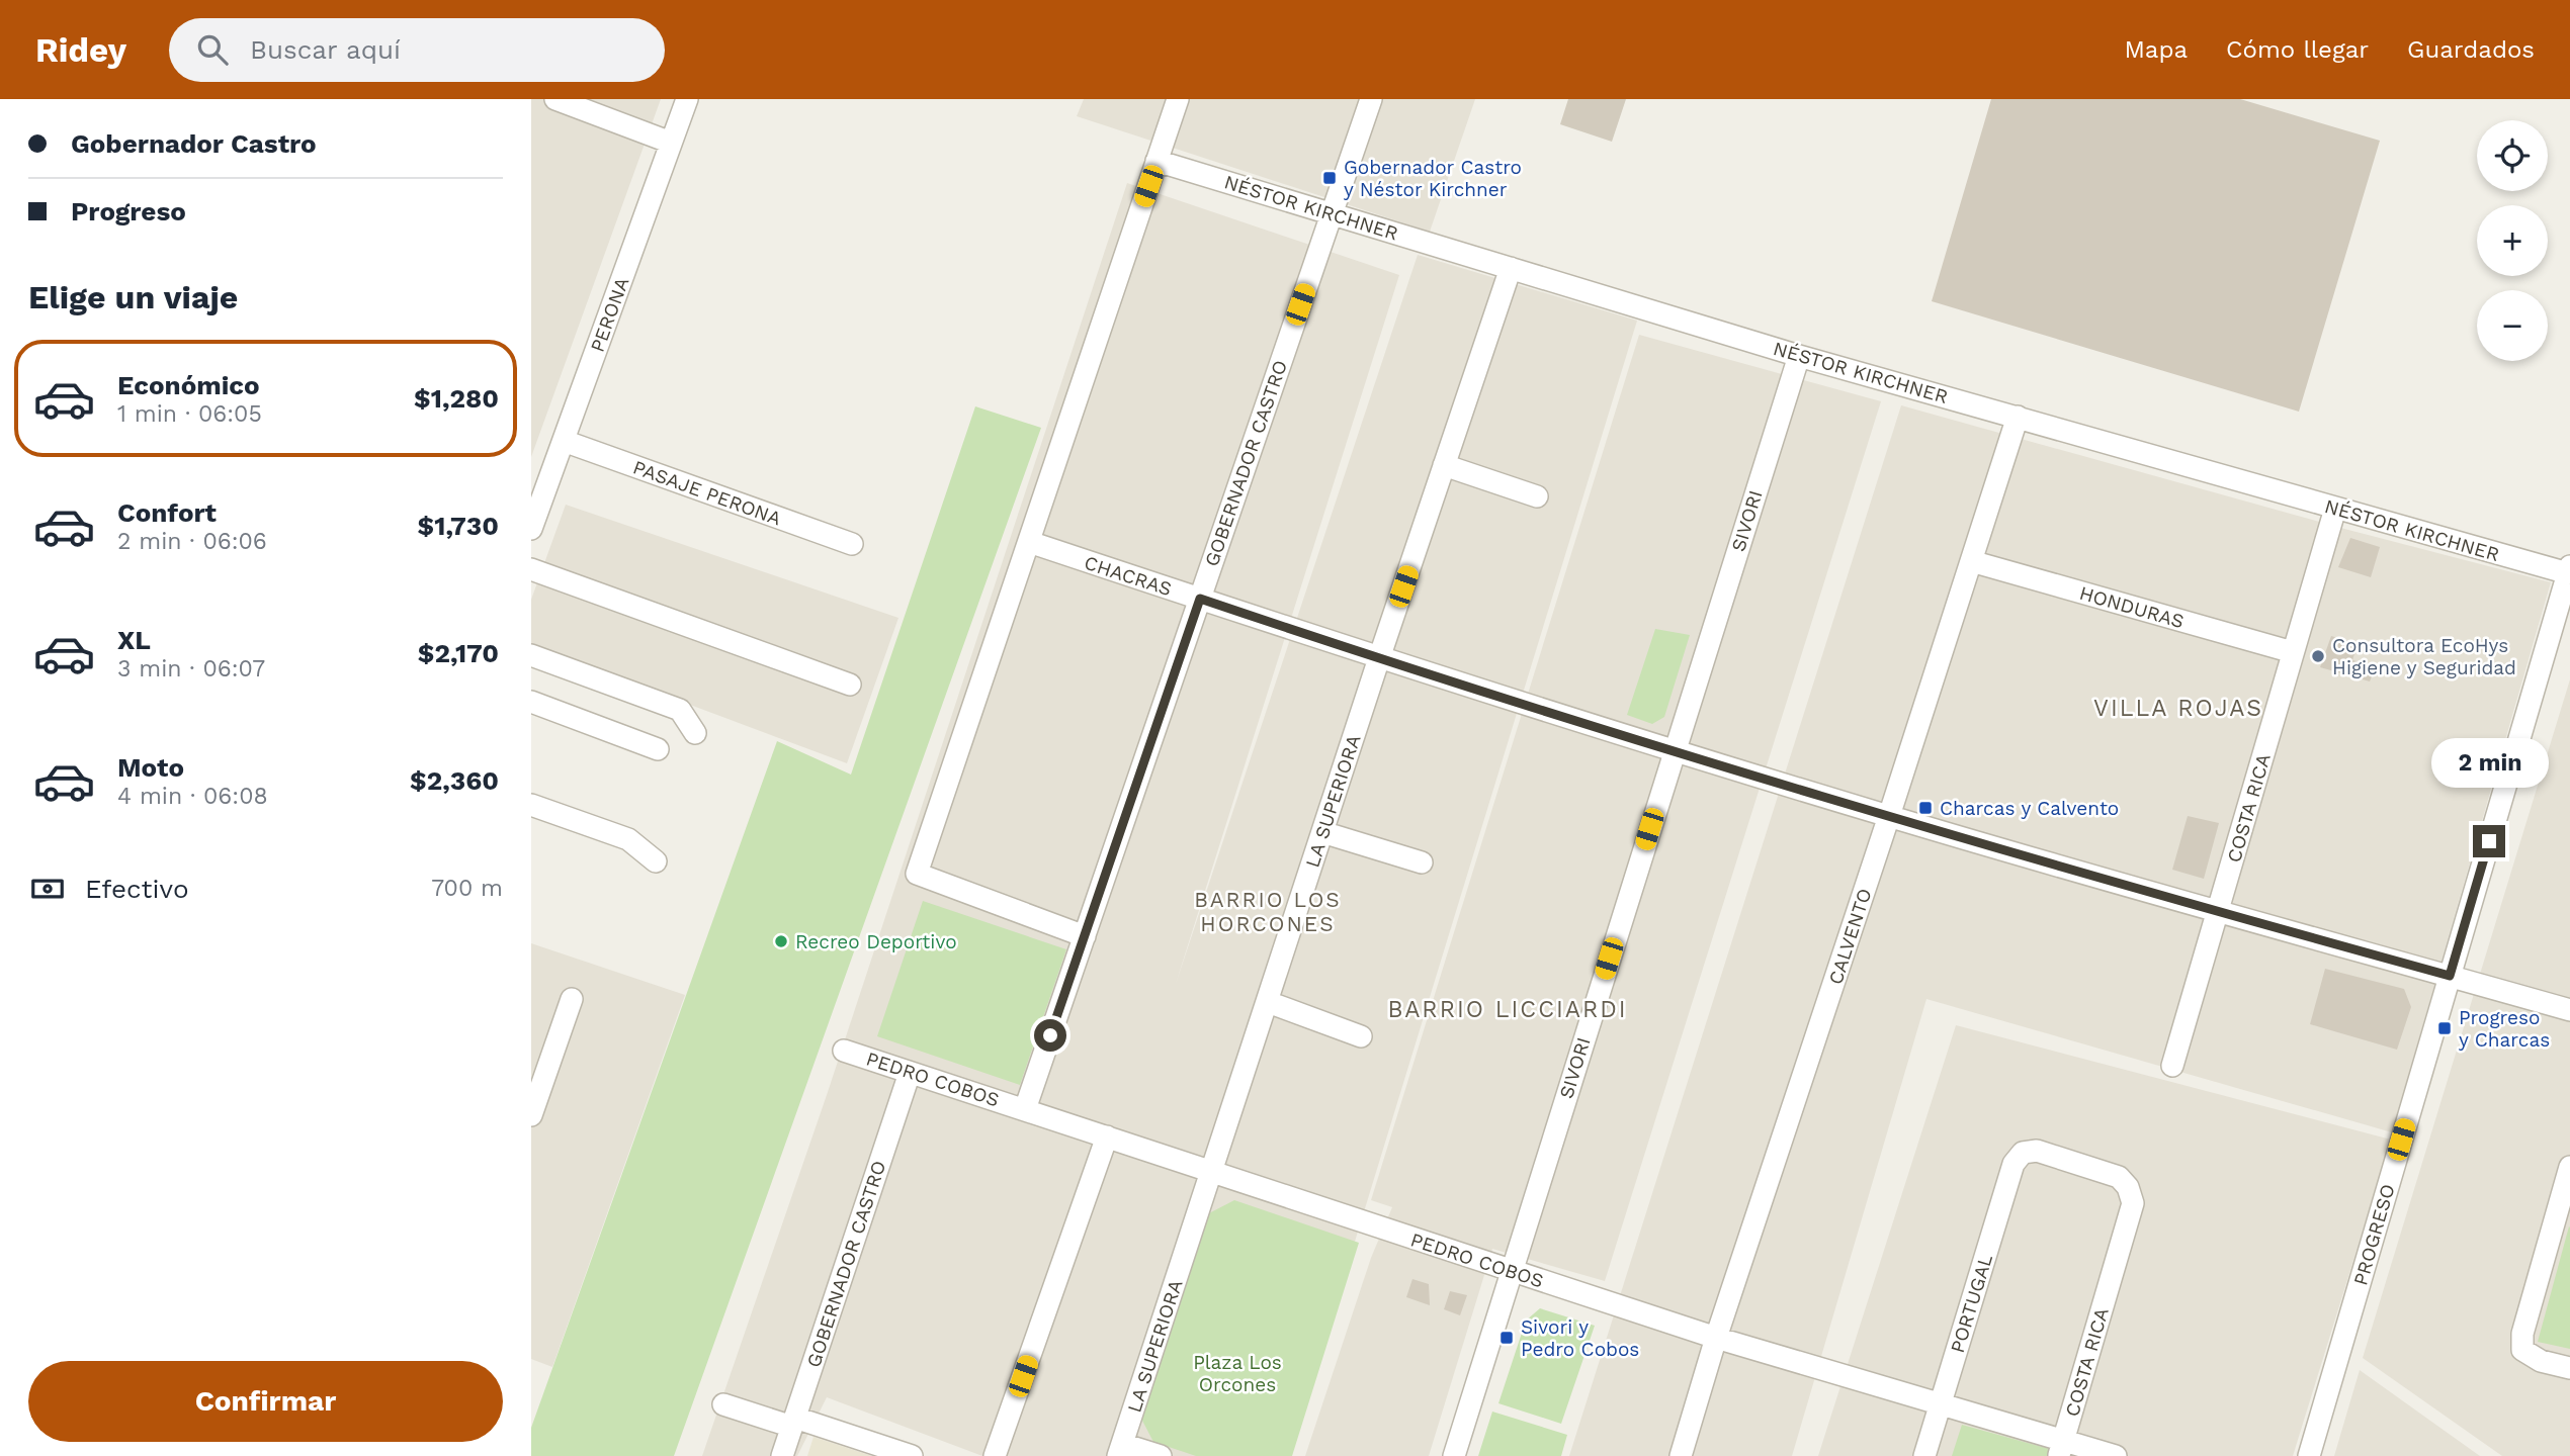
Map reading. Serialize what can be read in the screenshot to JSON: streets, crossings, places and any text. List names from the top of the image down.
{
  "streets": {
    "street": [
      "NÉSTOR KIRCHNER",
      "PERONA",
      "GOBERNADOR CASTRO",
      "PASAJE PERONA",
      "SIVORI",
      "CHACRAS",
      "HONDURAS",
      "LA SUPERIORA",
      "COSTA RICA",
      "CALVENTO",
      "PEDRO COBOS",
      "PROGRESO",
      "PORTUGAL"
    ]
  },
  "crossings": [
    ["NÉSTOR KIRCHNER", "GOBERNADOR CASTRO"],
    ["NÉSTOR KIRCHNER", "SIVORI"],
    ["NÉSTOR KIRCHNER", "LA SUPERIORA"],
    ["NÉSTOR KIRCHNER", "COSTA RICA"],
    ["NÉSTOR KIRCHNER", "CALVENTO"],
    ["NÉSTOR KIRCHNER", "PROGRESO"],
    ["PERONA", "PASAJE PERONA"],
    ["GOBERNADOR CASTRO", "CHACRAS"],
    ["GOBERNADOR CASTRO", "PEDRO COBOS"],
    ["SIVORI", "CHACRAS"],
    ["SIVORI", "PEDRO COBOS"],
    ["CHACRAS", "LA SUPERIORA"],
    ["CHACRAS", "COSTA RICA"],
    ["CHACRAS", "CALVENTO"],
    ["CHACRAS", "PROGRESO"],
    ["HONDURAS", "COSTA RICA"],
    ["HONDURAS", "CALVENTO"],
    ["LA SUPERIORA", "PEDRO COBOS"],
    ["COSTA RICA", "PEDRO COBOS"],
    ["COSTA RICA", "PORTUGAL"],
    ["CALVENTO", "PEDRO COBOS"],
    ["PEDRO COBOS", "PORTUGAL"]
  ],
  "districts": ["VILLA ROJAS", "BARRIO LOS HORCONES", "BARRIO LICCIARDI"],
  "parks": ["Plaza Los Orcones"],
  "places": {
    "transit": [
      "Gobernador Castro y Néstor Kirchner",
      "Charcas y Calvento",
      "Progreso y Charcas",
      "Sivori y Pedro Cobos"
    ],
    "other": ["Consultora EcoHys Higiene y Seguridad", "Recreo Deportivo"]
  },
  "page": {
    "header": "Ridey",
    "search": "Buscar aquí",
    "nav": ["Mapa", "Cómo llegar", "Guardados"],
    "banner": ["Gobernador Castro", "Progreso"],
    "map_buttons": ["+", "−"],
    "heading": "Elige un viaje",
    "list": [
      {
        "name": "Económico",
        "note": "1 min · 06:05",
        "value": "$1,280"
      },
      {
        "name": "Confort",
        "note": "2 min · 06:06",
        "value": "$1,730"
      },
      {
        "name": "XL",
        "note": "3 min · 06:07",
        "value": "$2,170"
      },
      {
        "name": "Moto",
        "note": "4 min · 06:08",
        "value": "$2,360"
      }
    ],
    "bubble": "2 min",
    "pay": ["Efectivo", "700 m"],
    "buttons": "Confirmar"
  }
}
